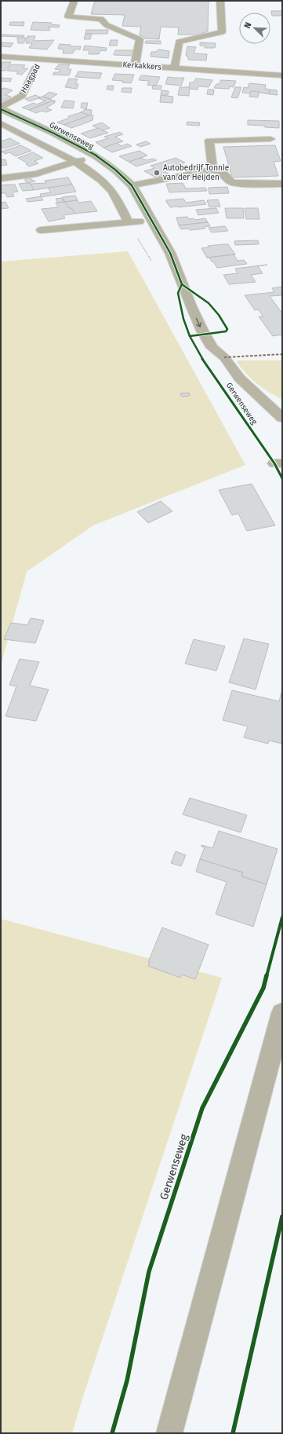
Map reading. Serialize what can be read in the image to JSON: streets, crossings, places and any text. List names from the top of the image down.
{
  "streets": {
    "street": ["Kerkakkers", "Haagpad", "Gerwenseweg"]
  },
  "places": ["Autobedrijf Tonnie van der Heijden"],
  "north": "top left"
}
